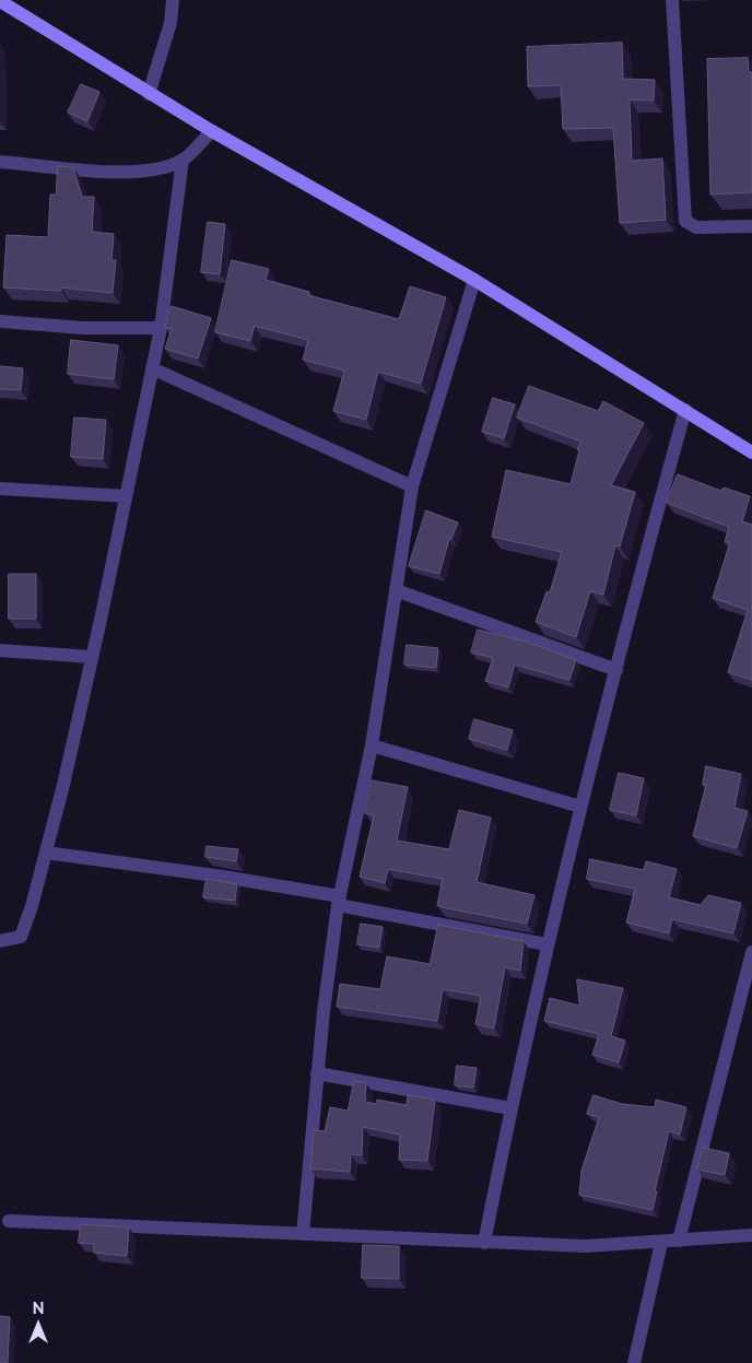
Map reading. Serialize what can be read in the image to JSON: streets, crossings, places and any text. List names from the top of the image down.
{
  "north": "top"
}
